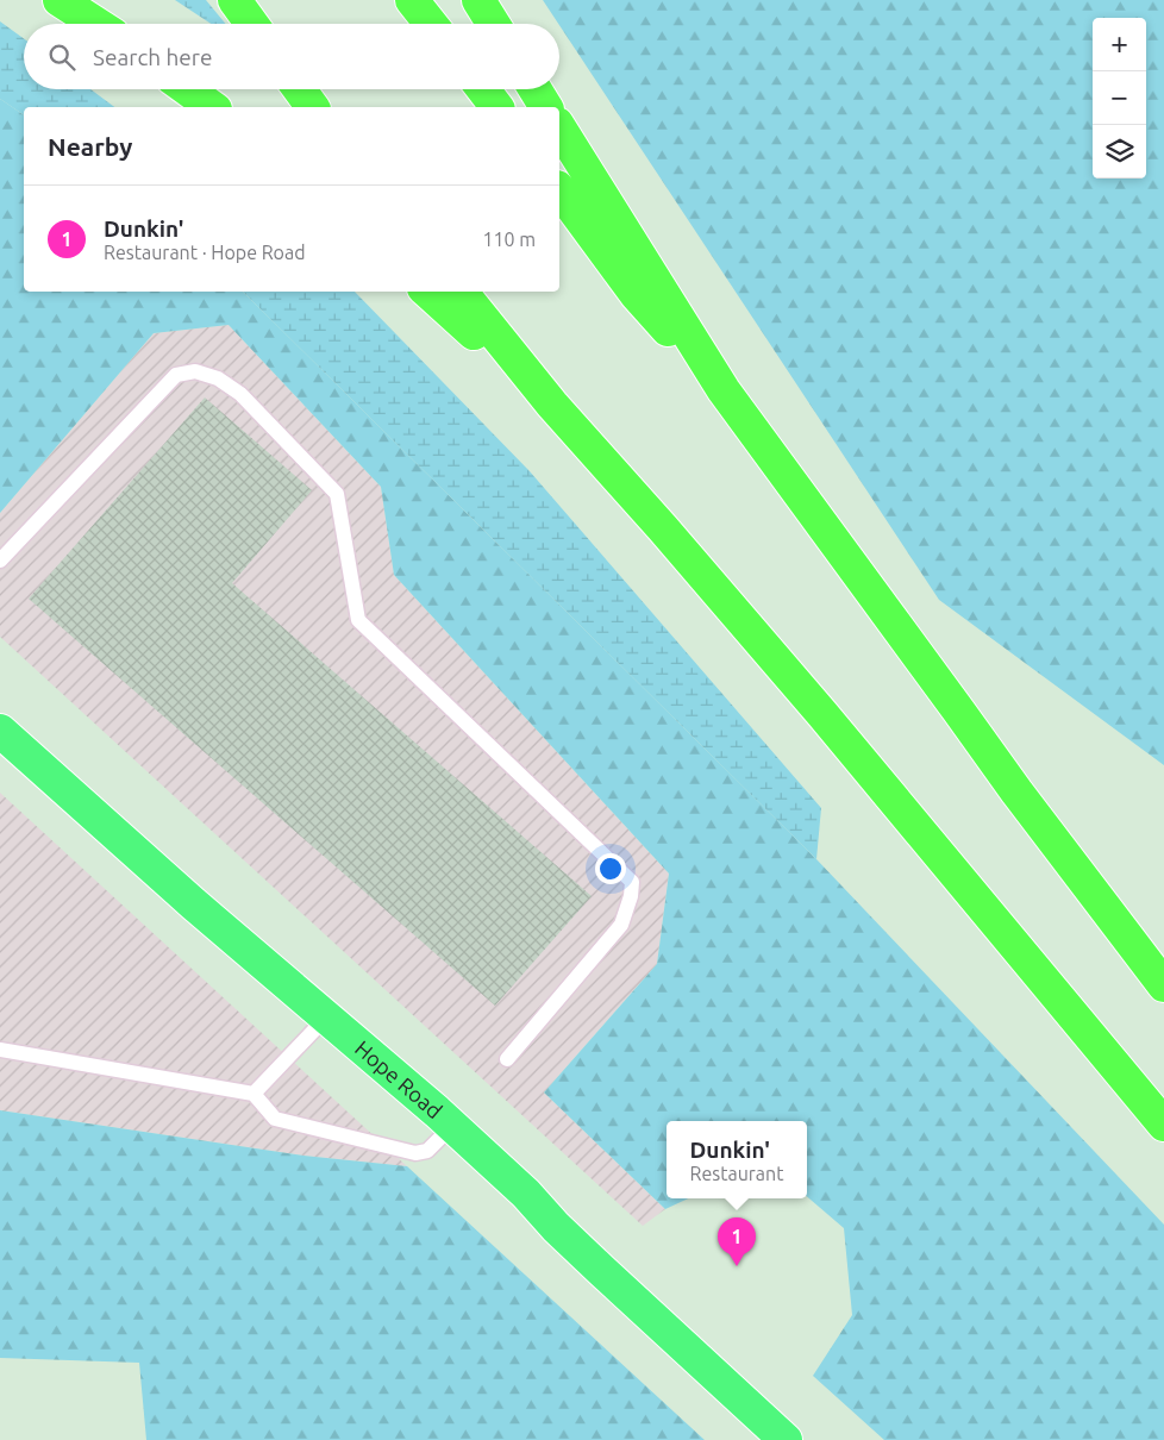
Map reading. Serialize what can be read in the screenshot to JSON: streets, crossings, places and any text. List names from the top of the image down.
{
  "streets": {
    "main road": ["Hope Road"]
  },
  "page": {
    "map_buttons": ["+", "−"],
    "search": "Search here",
    "heading": "Nearby",
    "list": [
      {
        "mark": "1",
        "name": "Dunkin'",
        "note": "Restaurant · Hope Road",
        "value": "110 m"
      }
    ],
    "popup": ["Dunkin'", "Restaurant"],
    "pins": "1"
  }
}
